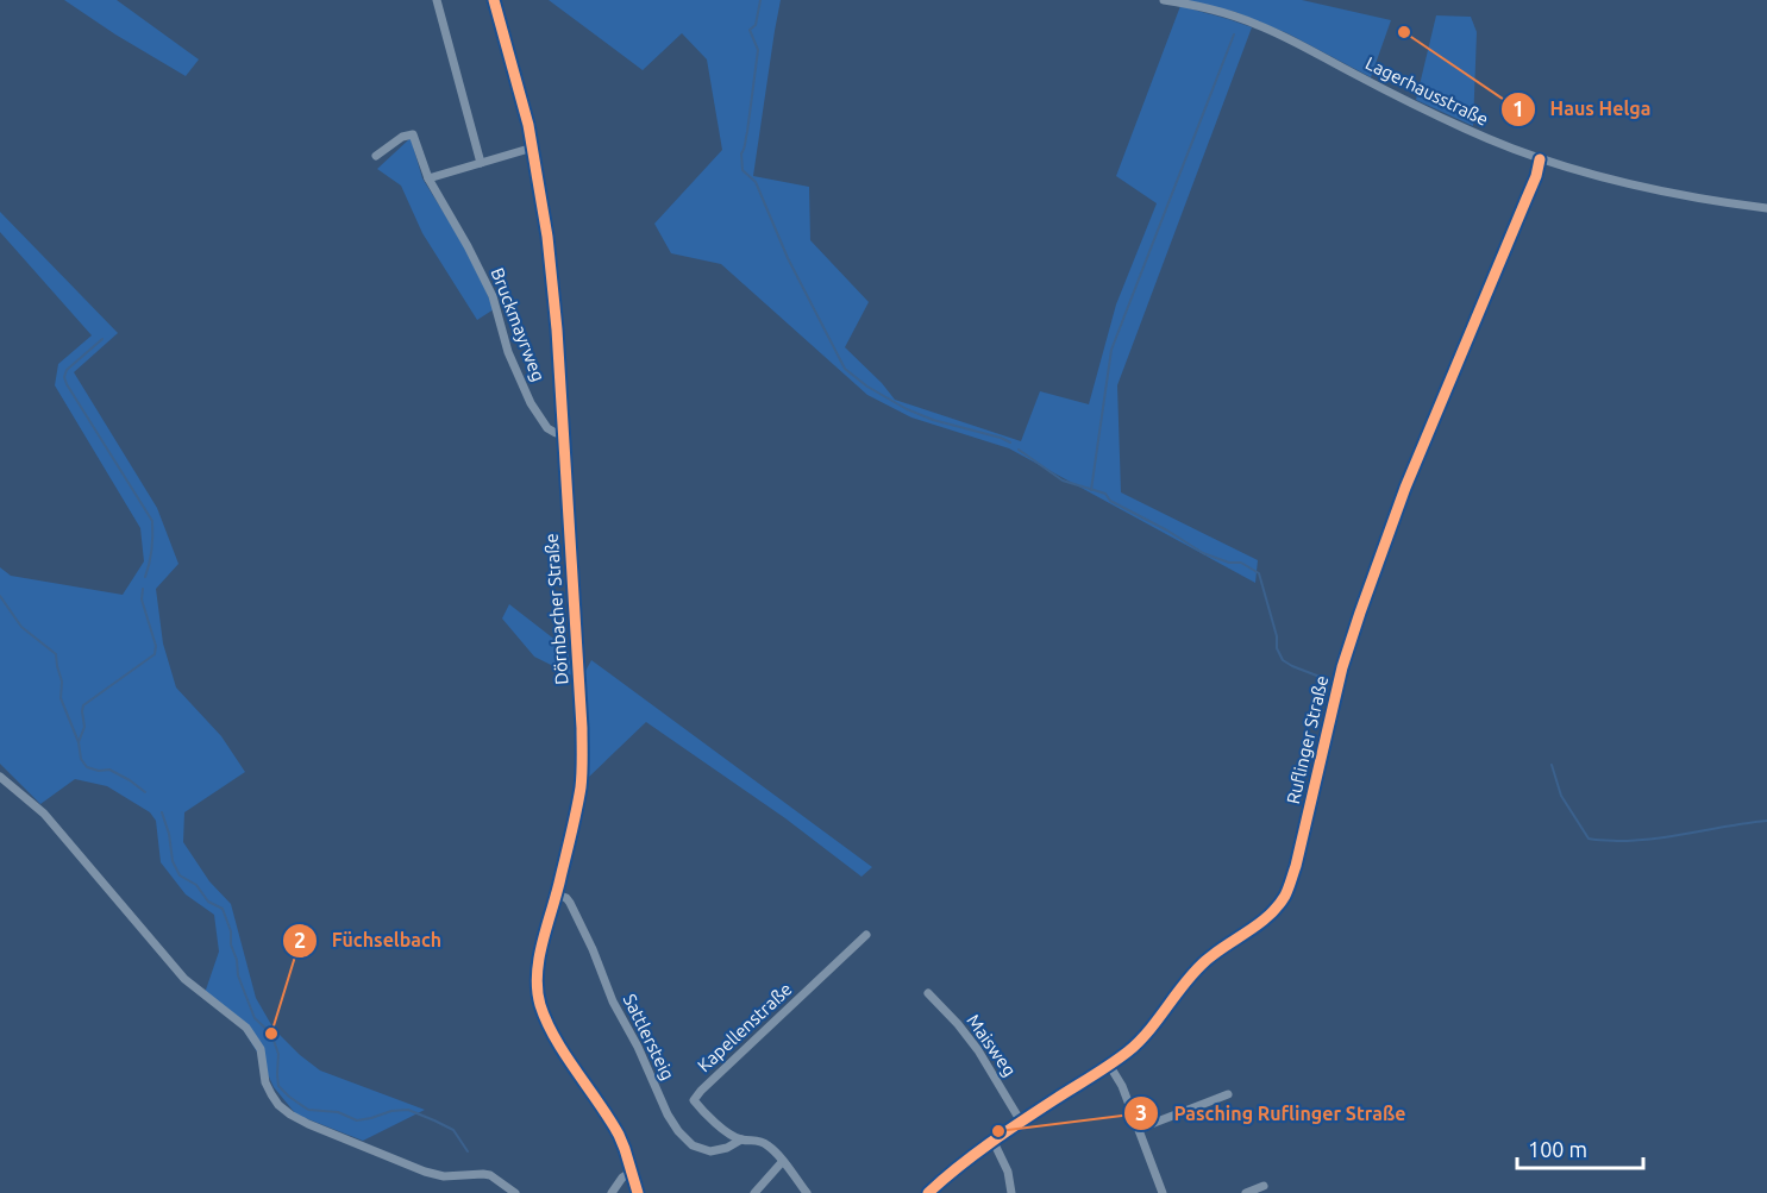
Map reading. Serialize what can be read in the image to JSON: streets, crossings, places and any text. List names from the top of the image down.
{
  "streets": {
    "street": [
      "Lagerhausstraße",
      "Bruckmayrweg",
      "Dörnbacher Straße",
      "Ruflinger Straße",
      "Kapellenstraße",
      "Sattlersteig",
      "Maisweg"
    ]
  },
  "crossings": [
    ["Lagerhausstraße", "Ruflinger Straße"],
    ["Bruckmayrweg", "Dörnbacher Straße"],
    ["Dörnbacher Straße", "Sattlersteig"],
    ["Ruflinger Straße", "Maisweg"],
    ["Kapellenstraße", "Sattlersteig"]
  ],
  "places": ["Haus Helga", "Füchselbach", "Pasching Ruflinger Straße"],
  "scale_bar": "100 m"
}
